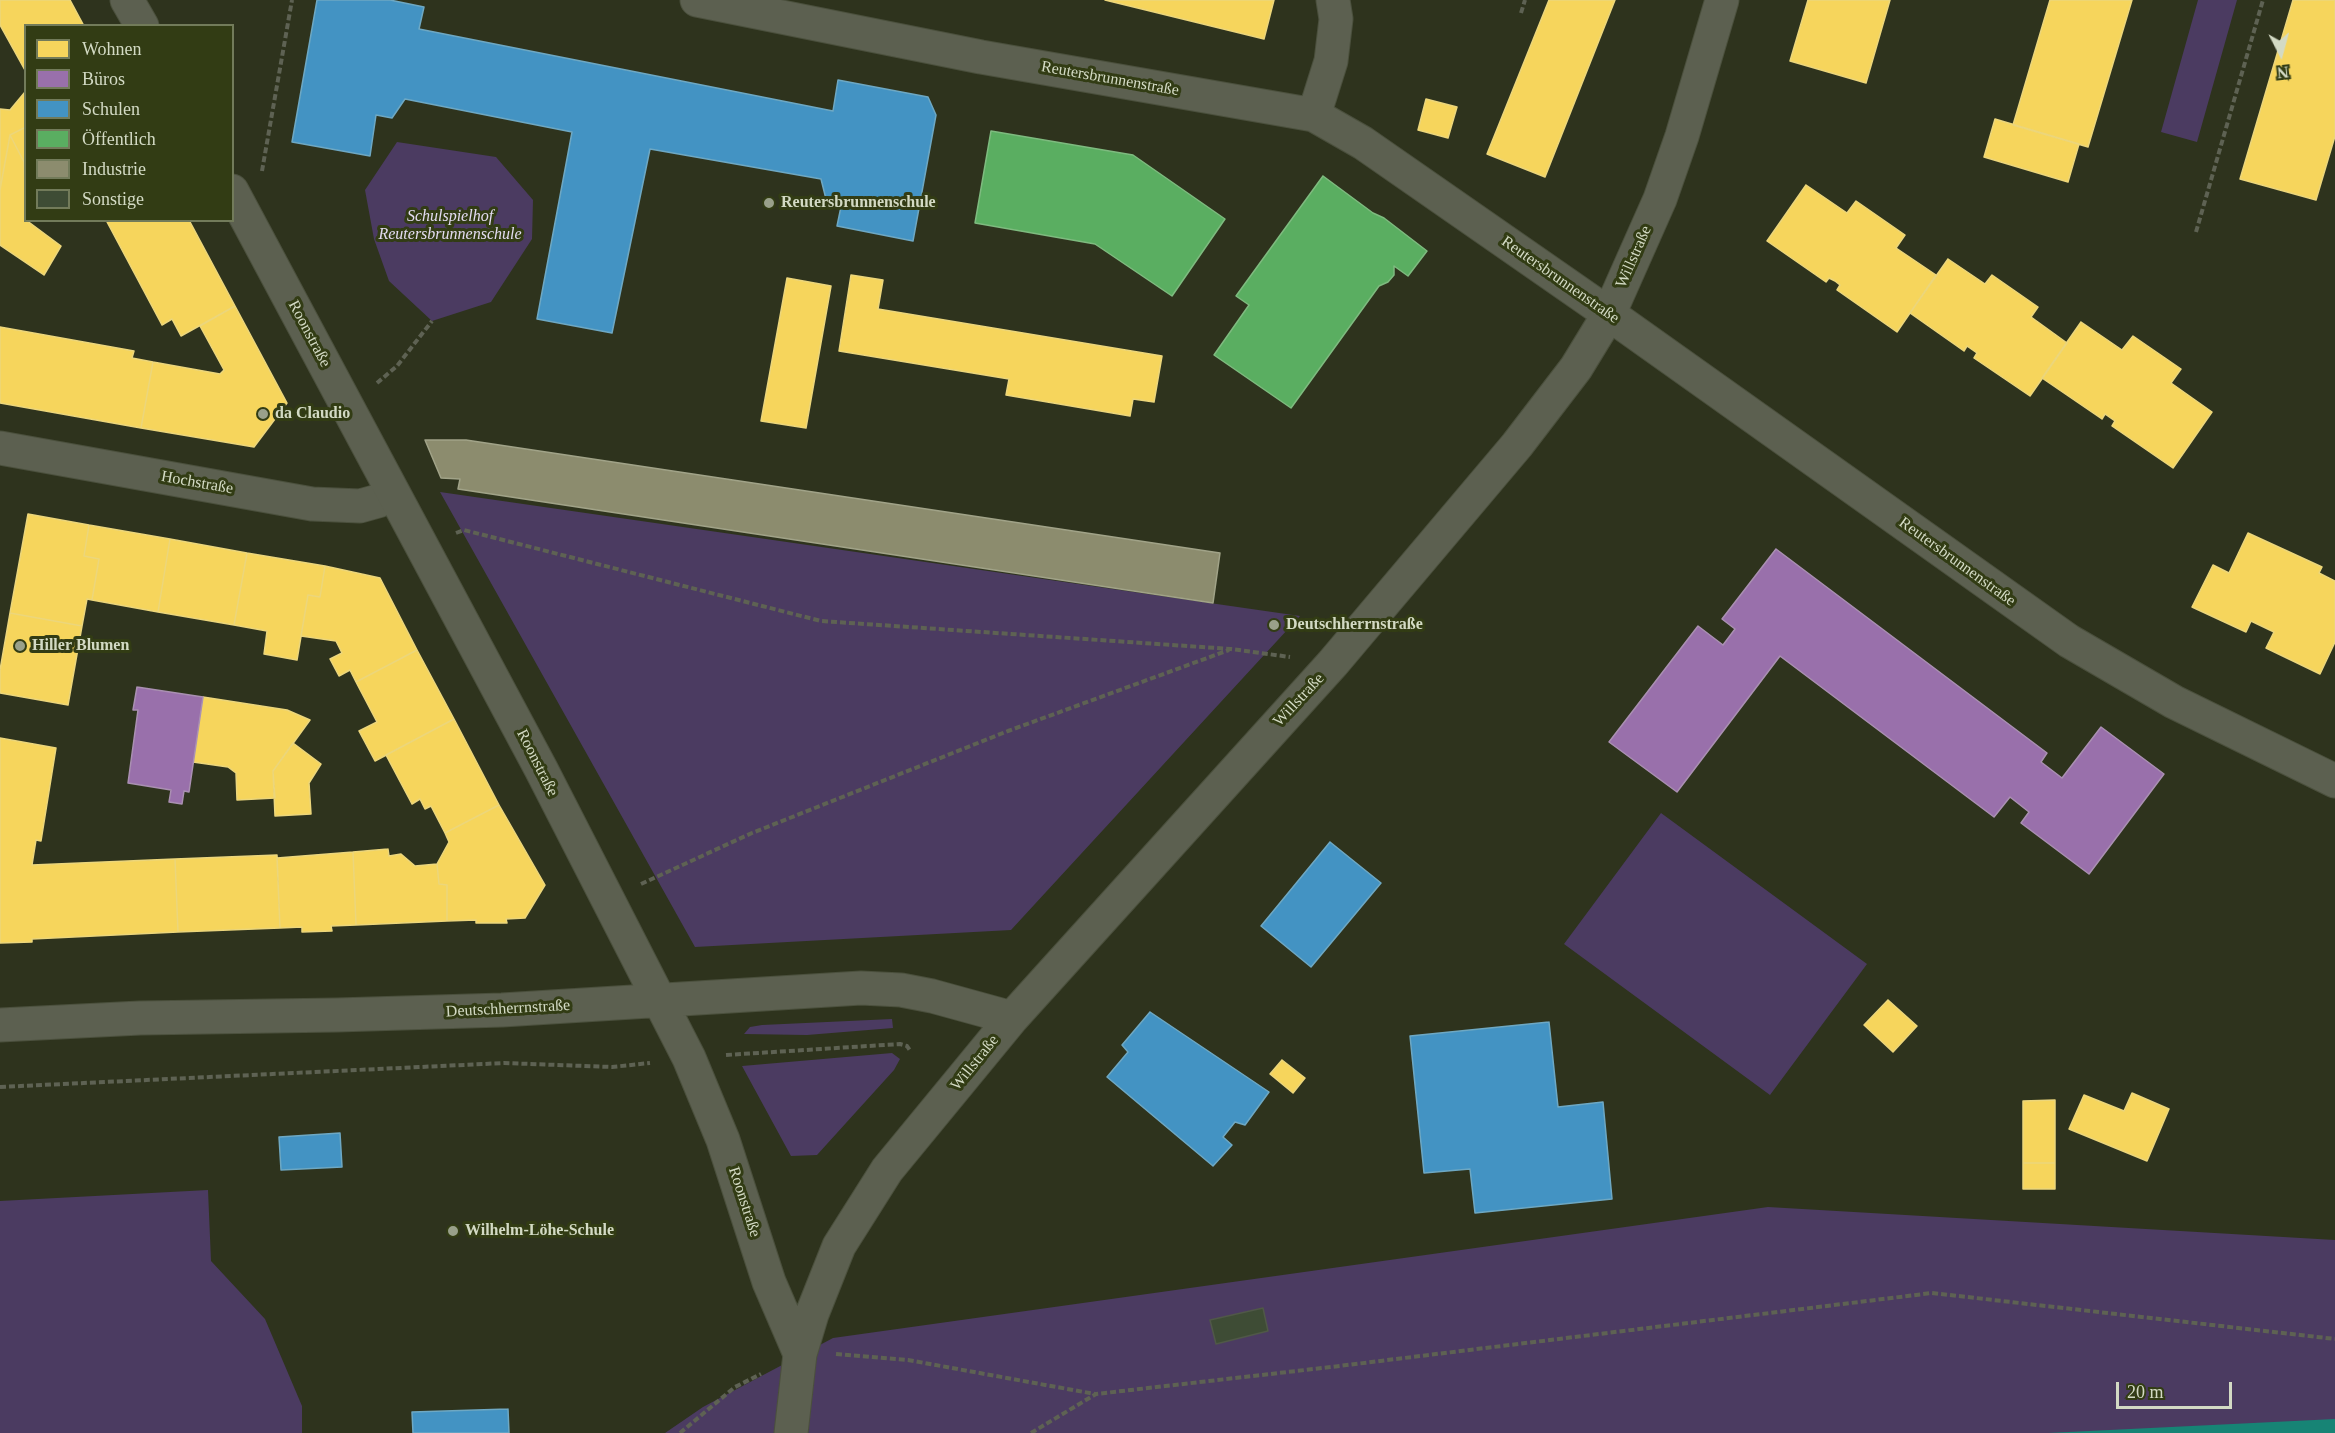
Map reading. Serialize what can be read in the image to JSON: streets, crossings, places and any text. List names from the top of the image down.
{
  "streets": {
    "street": [
      "Reutersbrunnenstraße",
      "Willstraße",
      "Roonstraße",
      "Hochstraße",
      "Deutschherrnstraße"
    ]
  },
  "crossings": [
    ["Reutersbrunnenstraße", "Willstraße"],
    ["Willstraße", "Roonstraße"],
    ["Willstraße", "Deutschherrnstraße"],
    ["Roonstraße", "Hochstraße"],
    ["Roonstraße", "Deutschherrnstraße"]
  ],
  "parks": ["Schulspielhof Reutersbrunnenschule"],
  "places": [
    "Reutersbrunnenschule",
    "da Claudio",
    "Deutschherrnstraße",
    "Hiller Blumen",
    "Wilhelm-Löhe-Schule"
  ],
  "legend": [
    "Wohnen",
    "Büros",
    "Schulen",
    "Öffentlich",
    "Industrie",
    "Sonstige"
  ],
  "scale_bar": "20 m",
  "north": "bottom"
}
